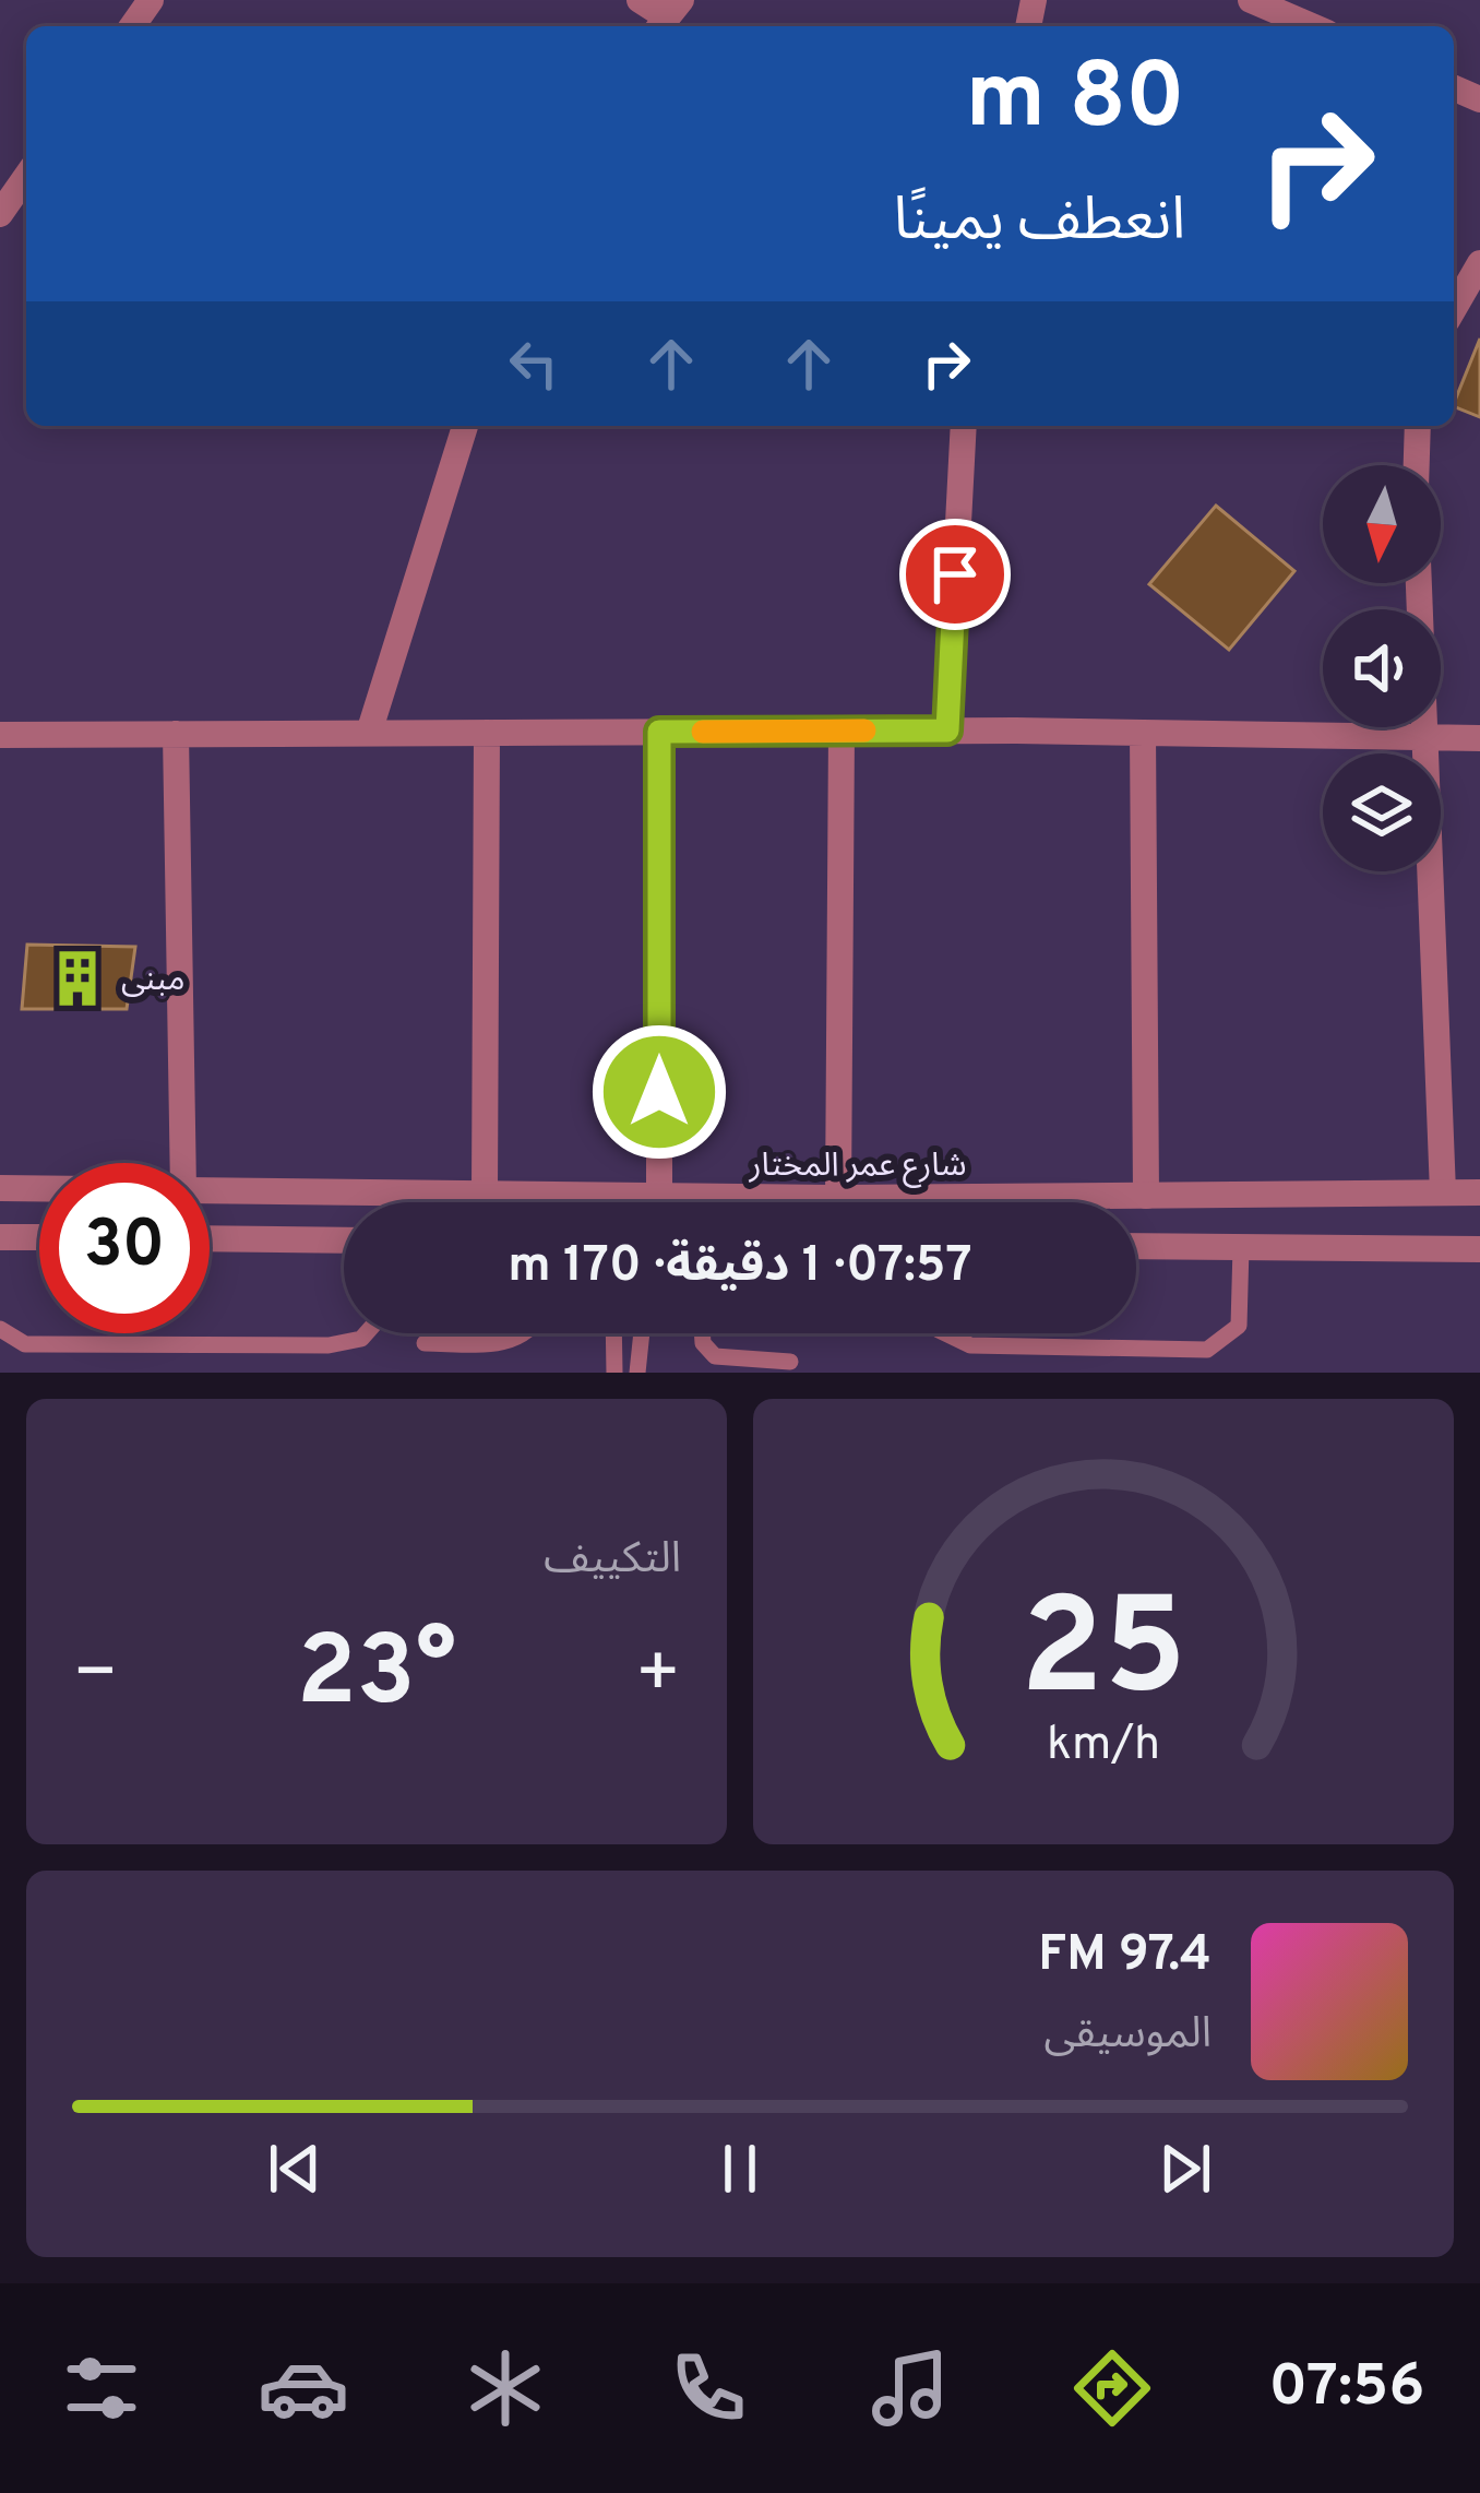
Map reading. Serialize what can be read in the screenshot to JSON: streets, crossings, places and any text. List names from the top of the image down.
{
  "streets": {
    "street": ["شارع عمر المختار"]
  },
  "places": {
    "building": ["مبنى"]
  },
  "north": "bottom",
  "page": {
    "turn": ["80 m", "انعطف يمينًا"],
    "limit": "30",
    "trip": "07:57 · 1 دقيقة · 170 m",
    "tile": "التكييف",
    "heat": ["−", "23°", "+"],
    "song": ["97.4 FM", "الموسيقى"],
    "tabs": "07:56",
    "gauge": ["25", "km/h"]
  }
}
